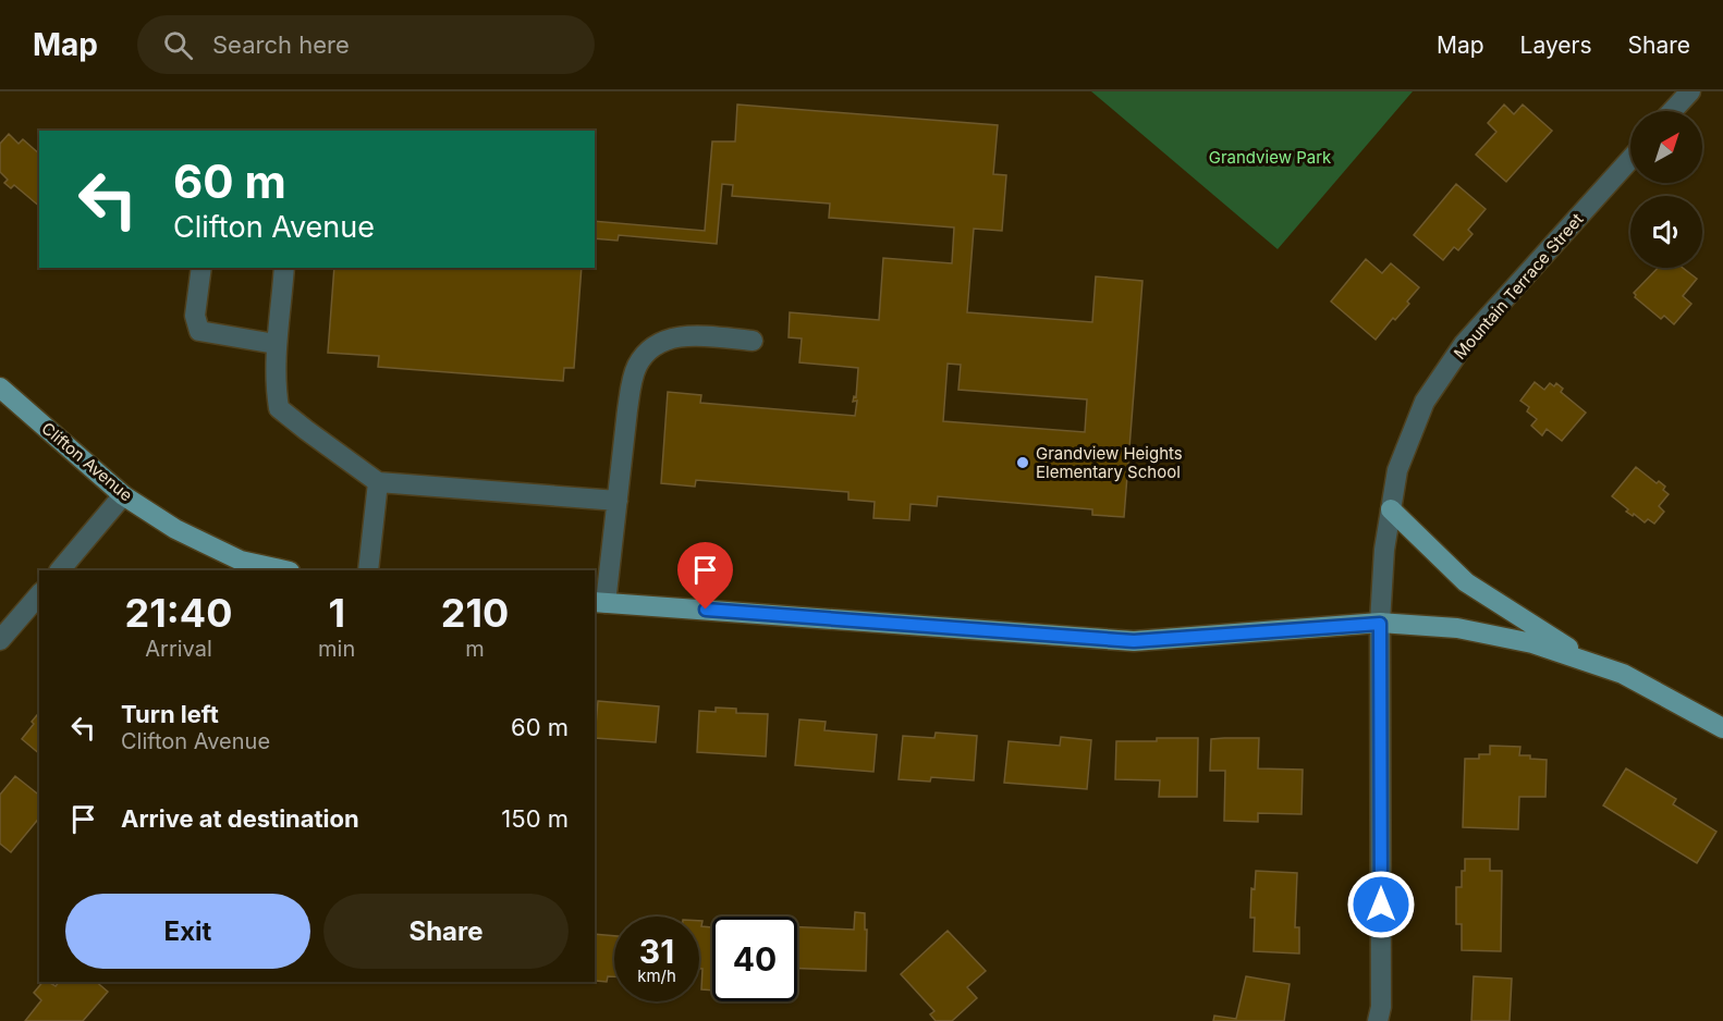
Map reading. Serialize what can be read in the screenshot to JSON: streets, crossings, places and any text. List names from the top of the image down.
{
  "streets": {
    "main road": ["Clifton Avenue"],
    "street": ["Mountain Terrace Street"]
  },
  "parks": ["Grandview Park"],
  "places": ["Grandview Heights Elementary School"],
  "north": "top right",
  "page": {
    "header": "Map",
    "search": "Search here",
    "nav": ["Map", "Layers", "Share"],
    "turn": ["60 m", "Clifton Avenue"],
    "eta": [
      "21:40",
      "Arrival",
      "1",
      "min",
      "210",
      "m"
    ],
    "list": [
      {
        "name": "Turn left",
        "note": "Clifton Avenue",
        "value": "60 m"
      },
      {
        "name": "Arrive at destination",
        "value": "150 m"
      }
    ],
    "buttons": ["Exit", "Share"],
    "speed": "31 km/h",
    "limit": "40"
  }
}
